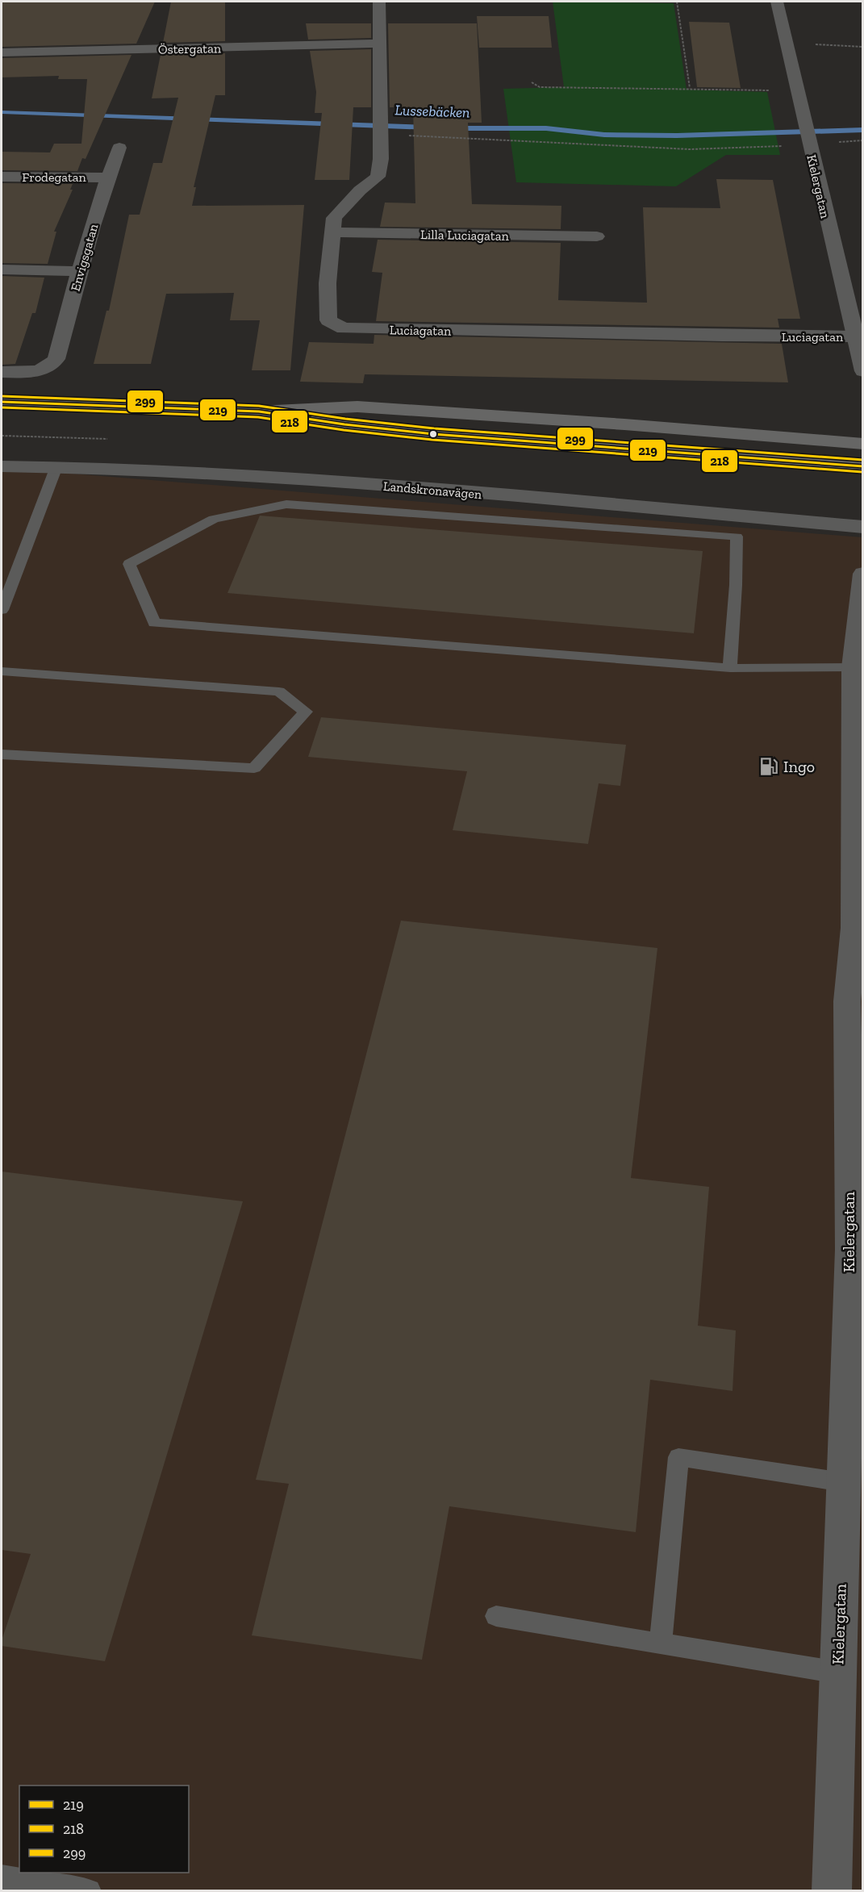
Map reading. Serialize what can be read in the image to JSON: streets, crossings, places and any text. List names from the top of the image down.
{
  "streets": {
    "street": [
      "Östergatan",
      "Frodegatan",
      "Kielergatan",
      "Lilla Luciagatan",
      "Envigsgatan",
      "Luciagatan",
      "Landskronavägen"
    ]
  },
  "crossings": [
    ["Östergatan", "Luciagatan"],
    ["Frodegatan", "Envigsgatan"],
    ["Kielergatan", "Luciagatan"],
    ["Lilla Luciagatan", "Luciagatan"]
  ],
  "water": ["Lussebäcken"],
  "places": {
    "fuel station": ["Ingo"]
  },
  "lines": ["transit line 299", "transit line 219", "transit line 218"],
  "legend": ["219", "218", "299"]
}
